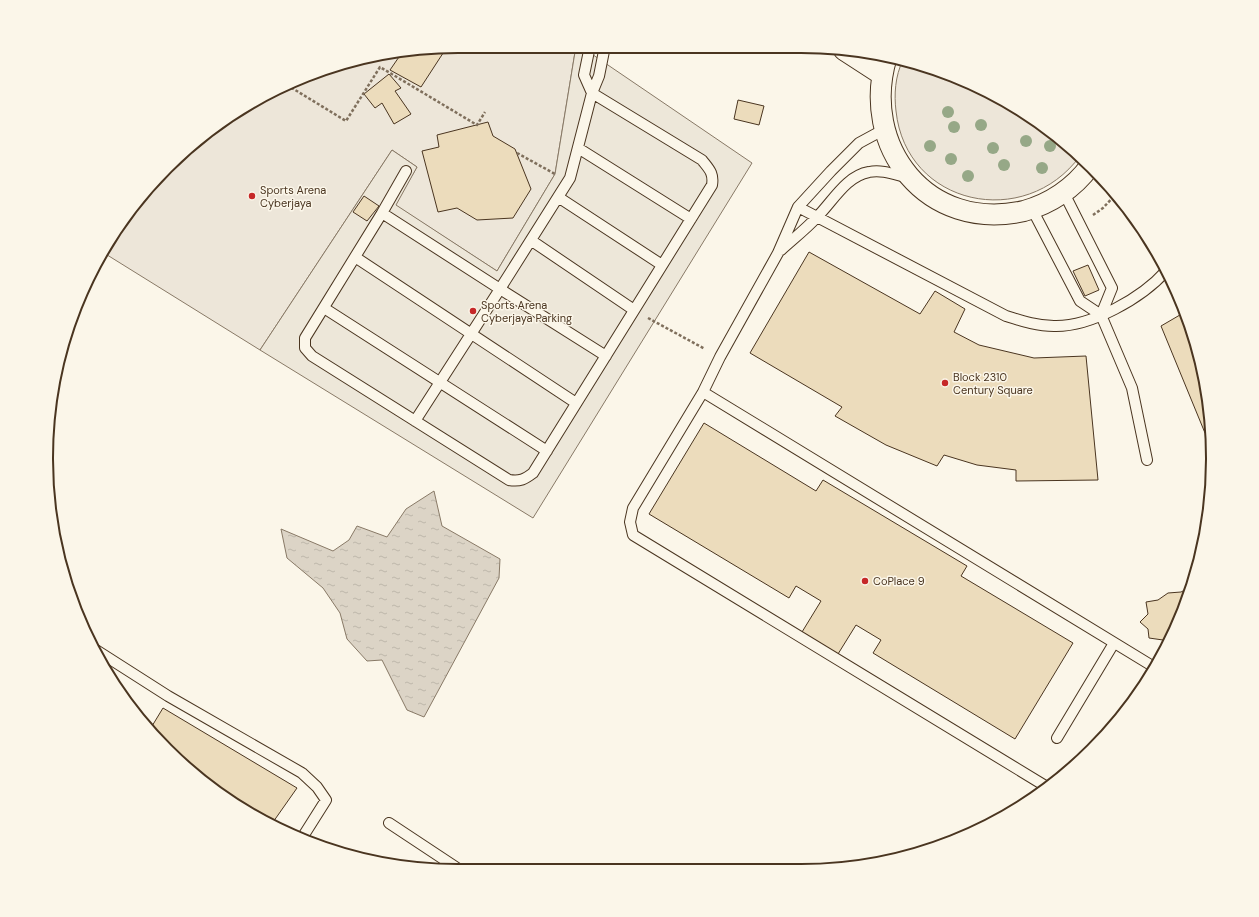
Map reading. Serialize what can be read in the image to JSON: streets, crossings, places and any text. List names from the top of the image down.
{
  "places": [
    "Sports Arena Cyberjaya",
    "Sports Arena Cyberjaya Parking",
    "Block 2310 Century Square",
    "CoPlace 9"
  ]
}
